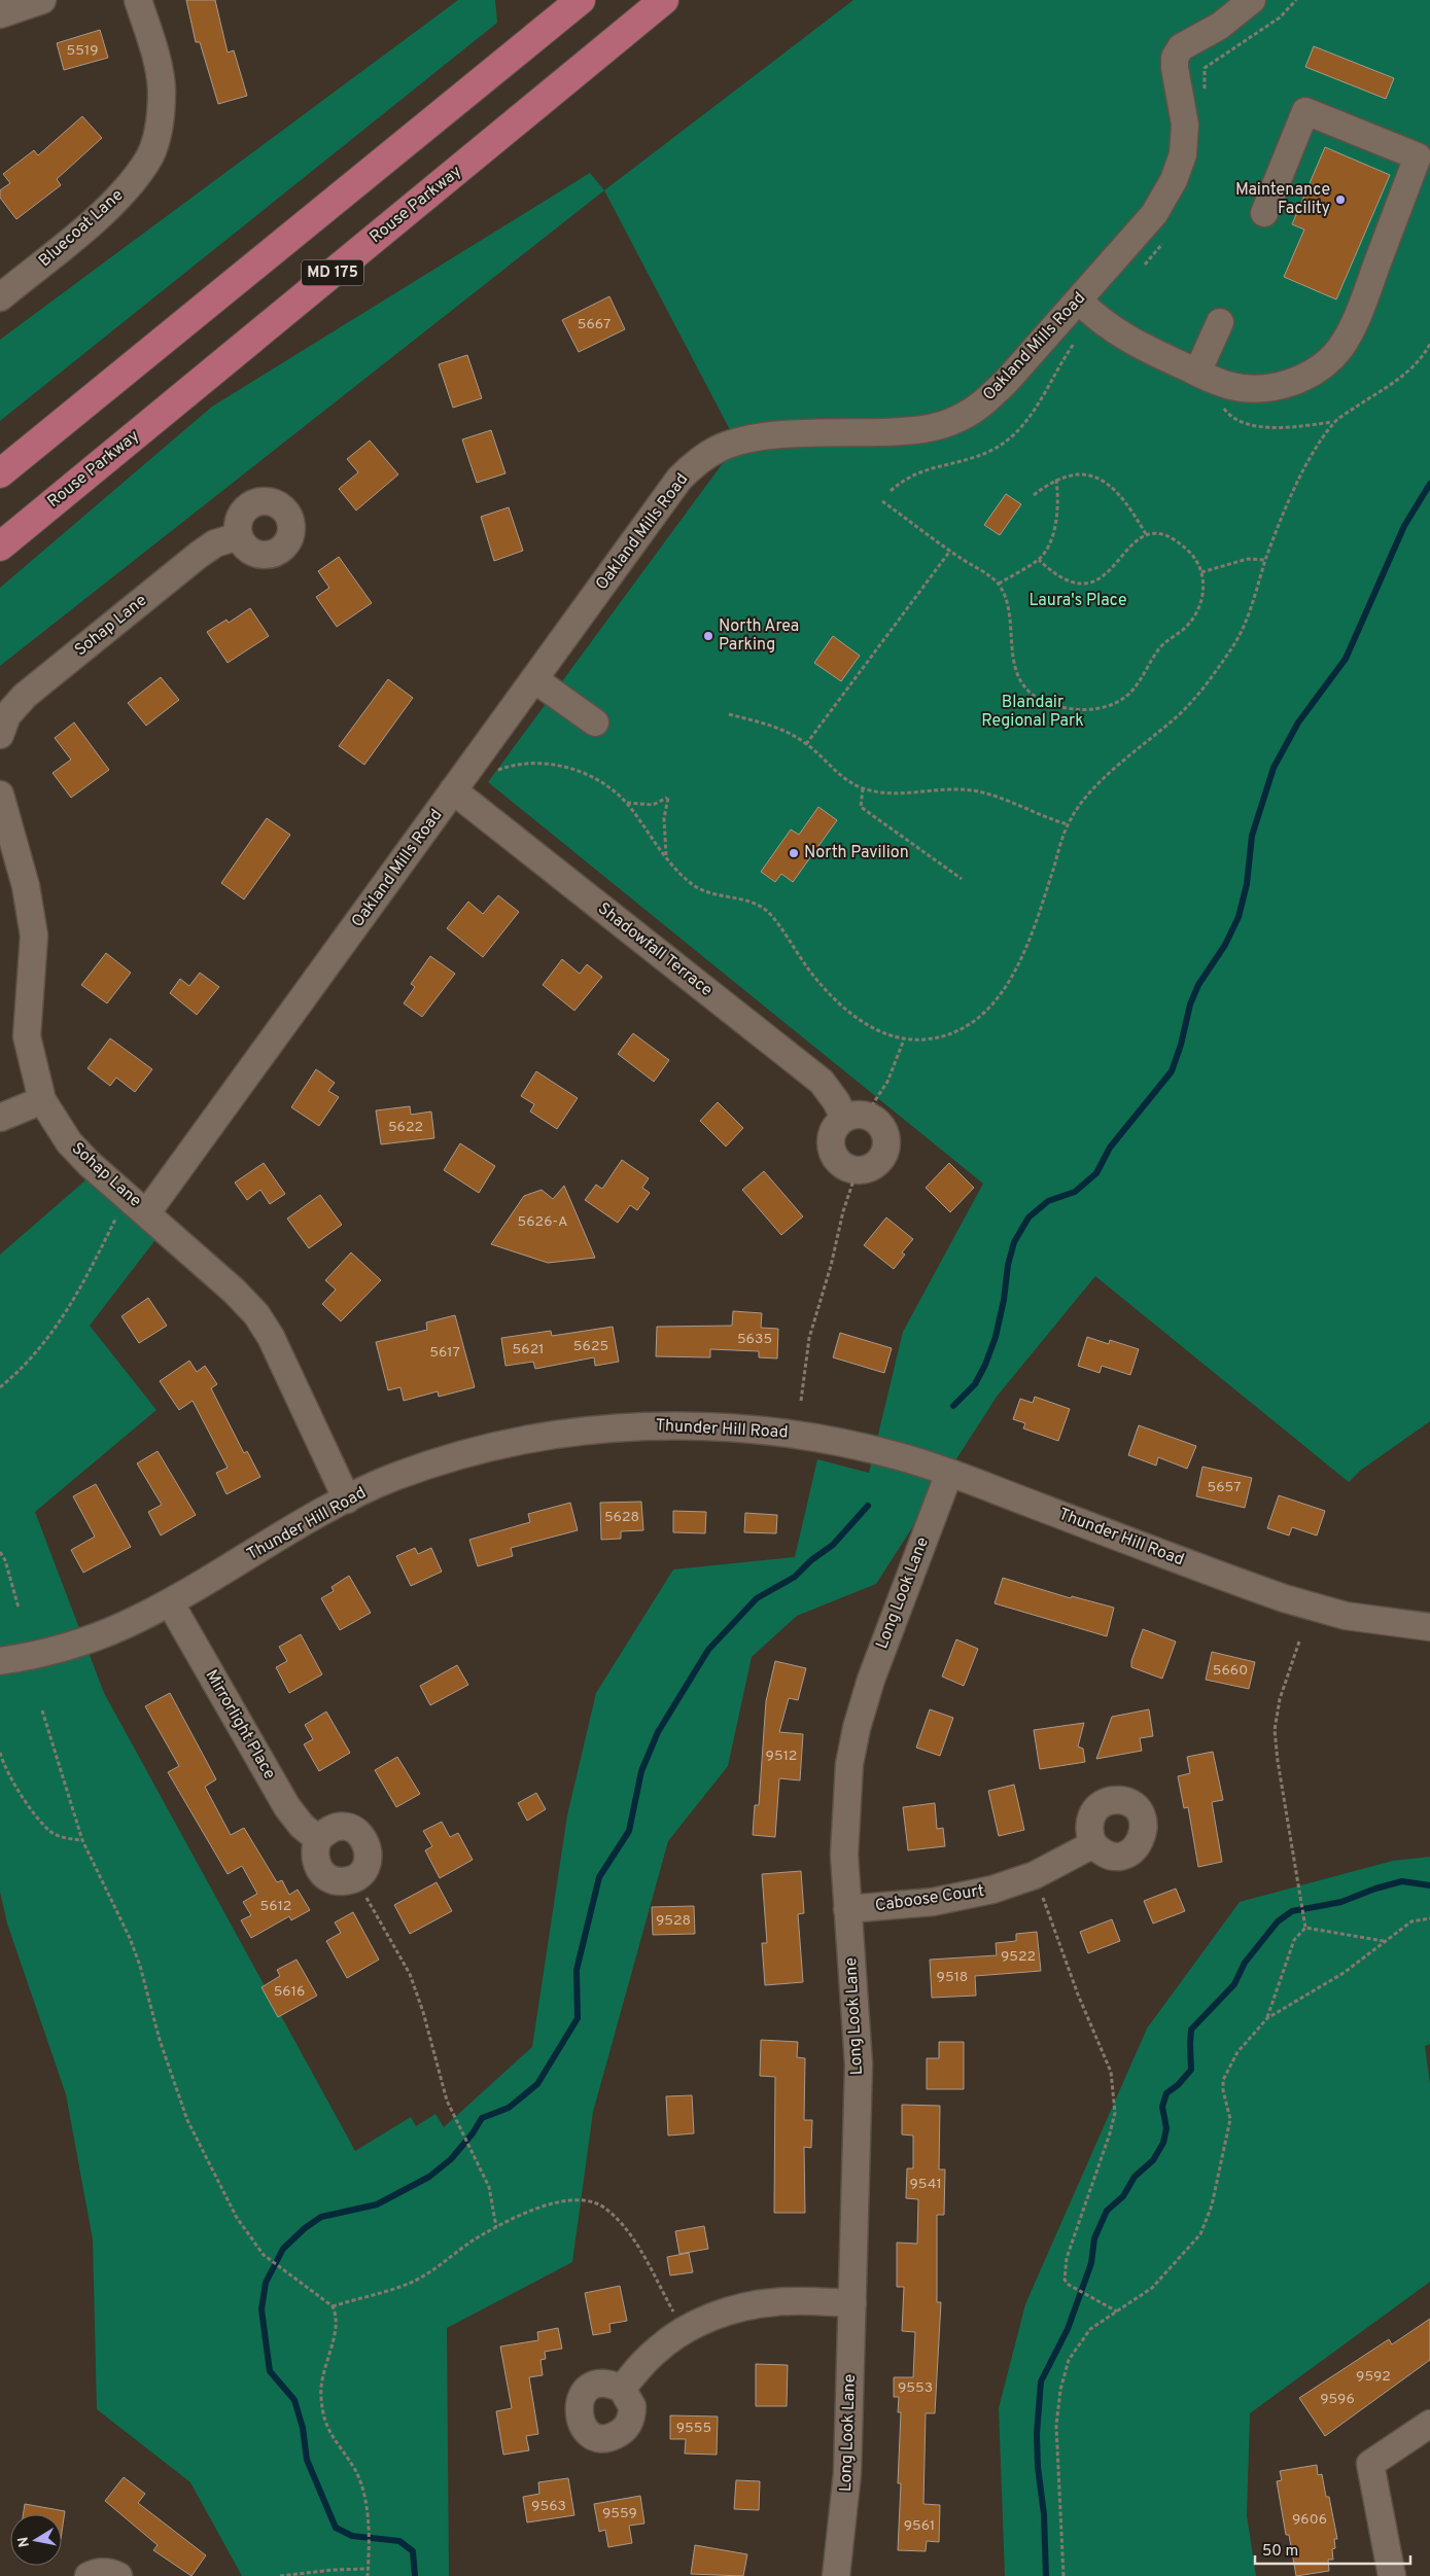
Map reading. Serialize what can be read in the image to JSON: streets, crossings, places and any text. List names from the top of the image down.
{
  "streets": {
    "main road": ["Rouse Parkway", "MD 175"],
    "street": [
      "Bluecoat Lane",
      "Oakland Mills Road",
      "Sohap Lane",
      "Shadowfall Terrace",
      "Thunder Hill Road",
      "Long Look Lane",
      "Mirrorlight Place",
      "Caboose Court"
    ]
  },
  "crossings": [
    ["Oakland Mills Road", "Sohap Lane"],
    ["Oakland Mills Road", "Shadowfall Terrace"],
    ["Sohap Lane", "Thunder Hill Road"],
    ["Thunder Hill Road", "Long Look Lane"],
    ["Thunder Hill Road", "Mirrorlight Place"],
    ["Long Look Lane", "Caboose Court"]
  ],
  "parks": ["Laura's Place", "Blandair Regional Park"],
  "places": ["Maintenance Facility", "North Area Parking", "North Pavilion"],
  "house_numbers": [
    "5519",
    "5667",
    "5622",
    "5626-A",
    "5635",
    "5625",
    "5621",
    "5617",
    "5657",
    "5628",
    "5660",
    "9512",
    "5612",
    "9528",
    "9522",
    "9518",
    "5616",
    "9541",
    "9592",
    "9553",
    "9596",
    "9555",
    "9563",
    "9559",
    "9606",
    "9561"
  ],
  "scale_bar": "50 m",
  "north": "left"
}
